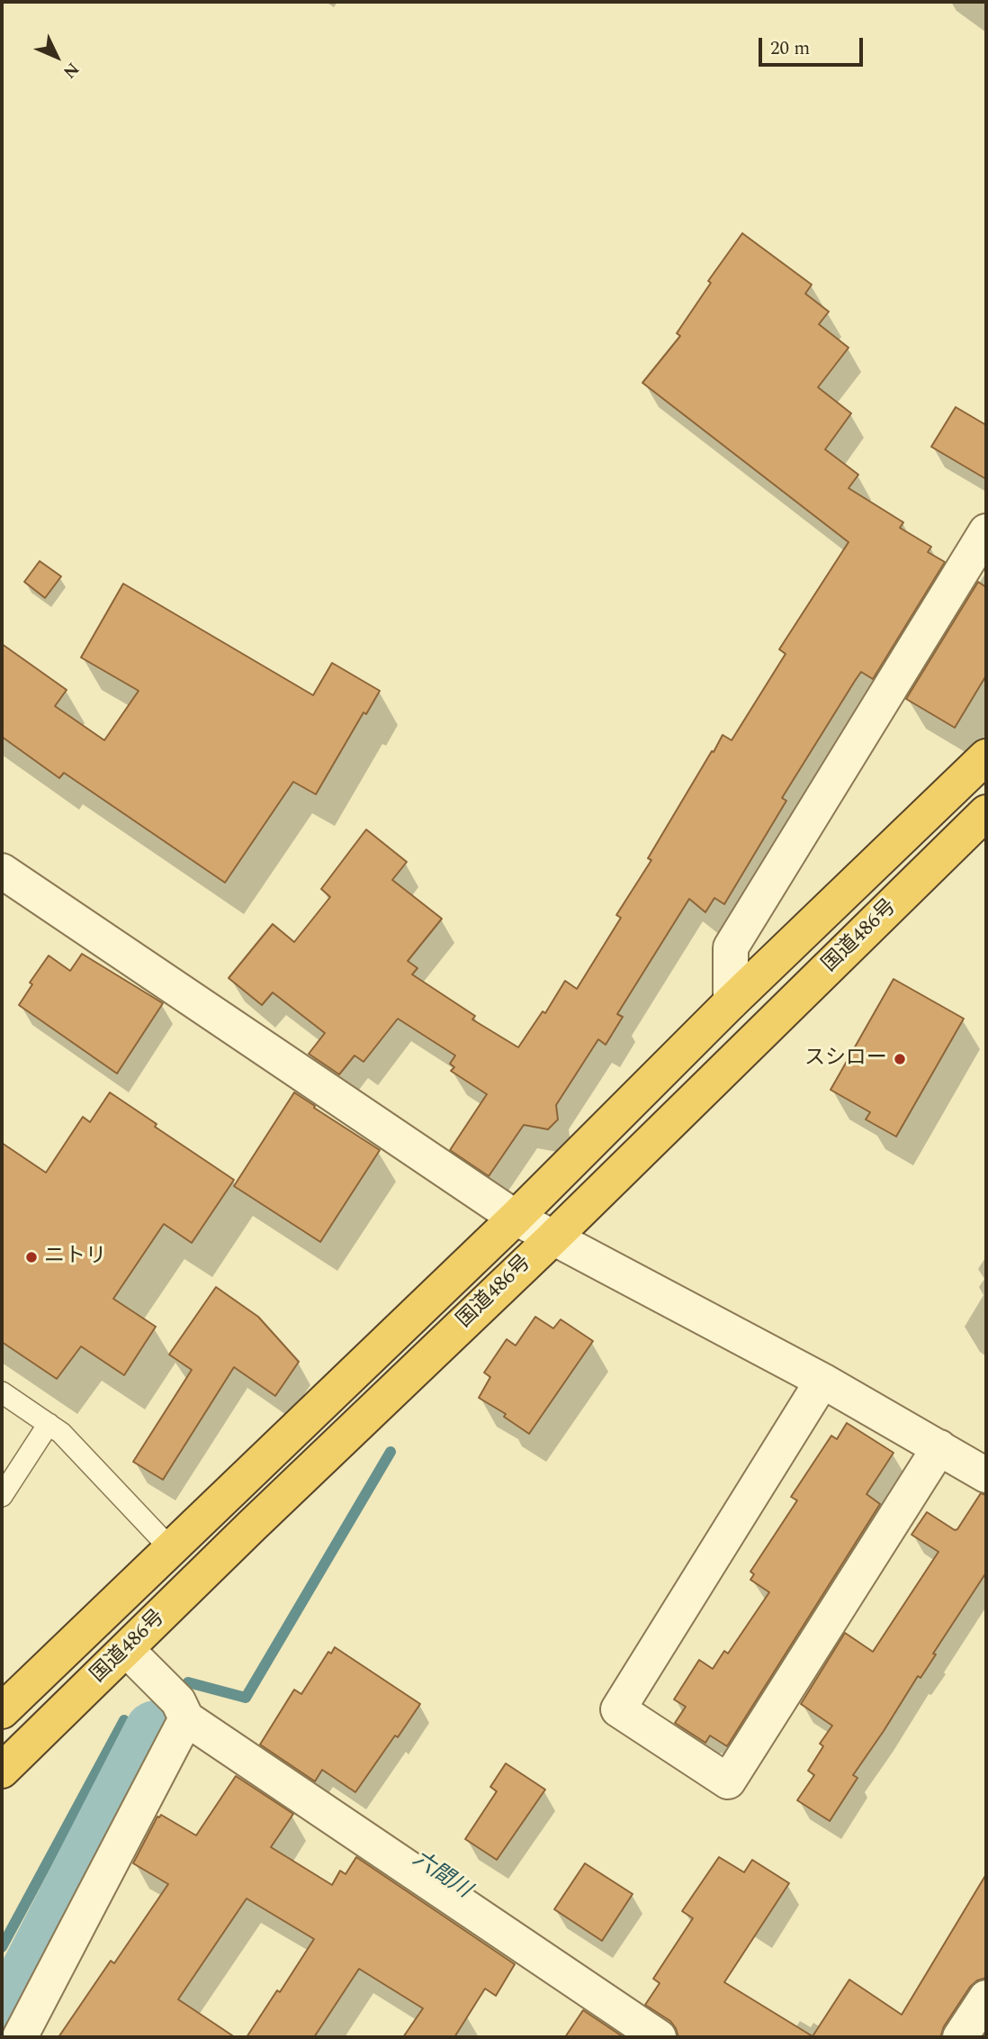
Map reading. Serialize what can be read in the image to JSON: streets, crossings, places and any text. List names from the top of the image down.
{
  "streets": {
    "highway": ["国道486号"]
  },
  "water": ["六間川"],
  "places": ["スシロー", "ニトリ"],
  "scale_bar": "20 m",
  "north": "bottom right"
}
